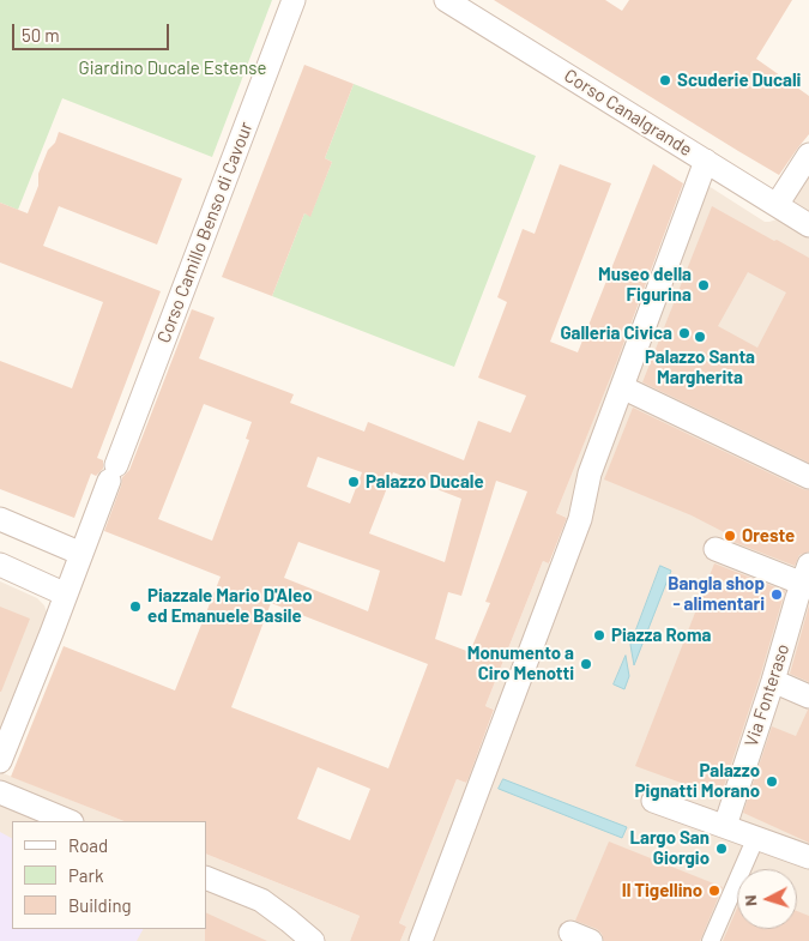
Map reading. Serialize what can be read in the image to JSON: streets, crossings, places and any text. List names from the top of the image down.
{
  "streets": {
    "street": ["Corso Canalgrande", "Corso Camillo Benso di Cavour", "Via Fonteraso"]
  },
  "parks": ["Giardino Ducale Estense"],
  "places": [
    "Scuderie Ducali",
    "Museo della Figurina",
    "Galleria Civica",
    "Palazzo Santa Margherita",
    "Palazzo Ducale",
    "Oreste",
    "Bangla shop - alimentari",
    "Piazzale Mario D'Aleo ed Emanuele Basile",
    "Piazza Roma",
    "Monumento a Ciro Menotti",
    "Palazzo Pignatti Morano",
    "Largo San Giorgio",
    "Il Tigellino"
  ],
  "legend": ["Road", "Park", "Building"],
  "scale_bar": "50 m",
  "north": "left"
}
